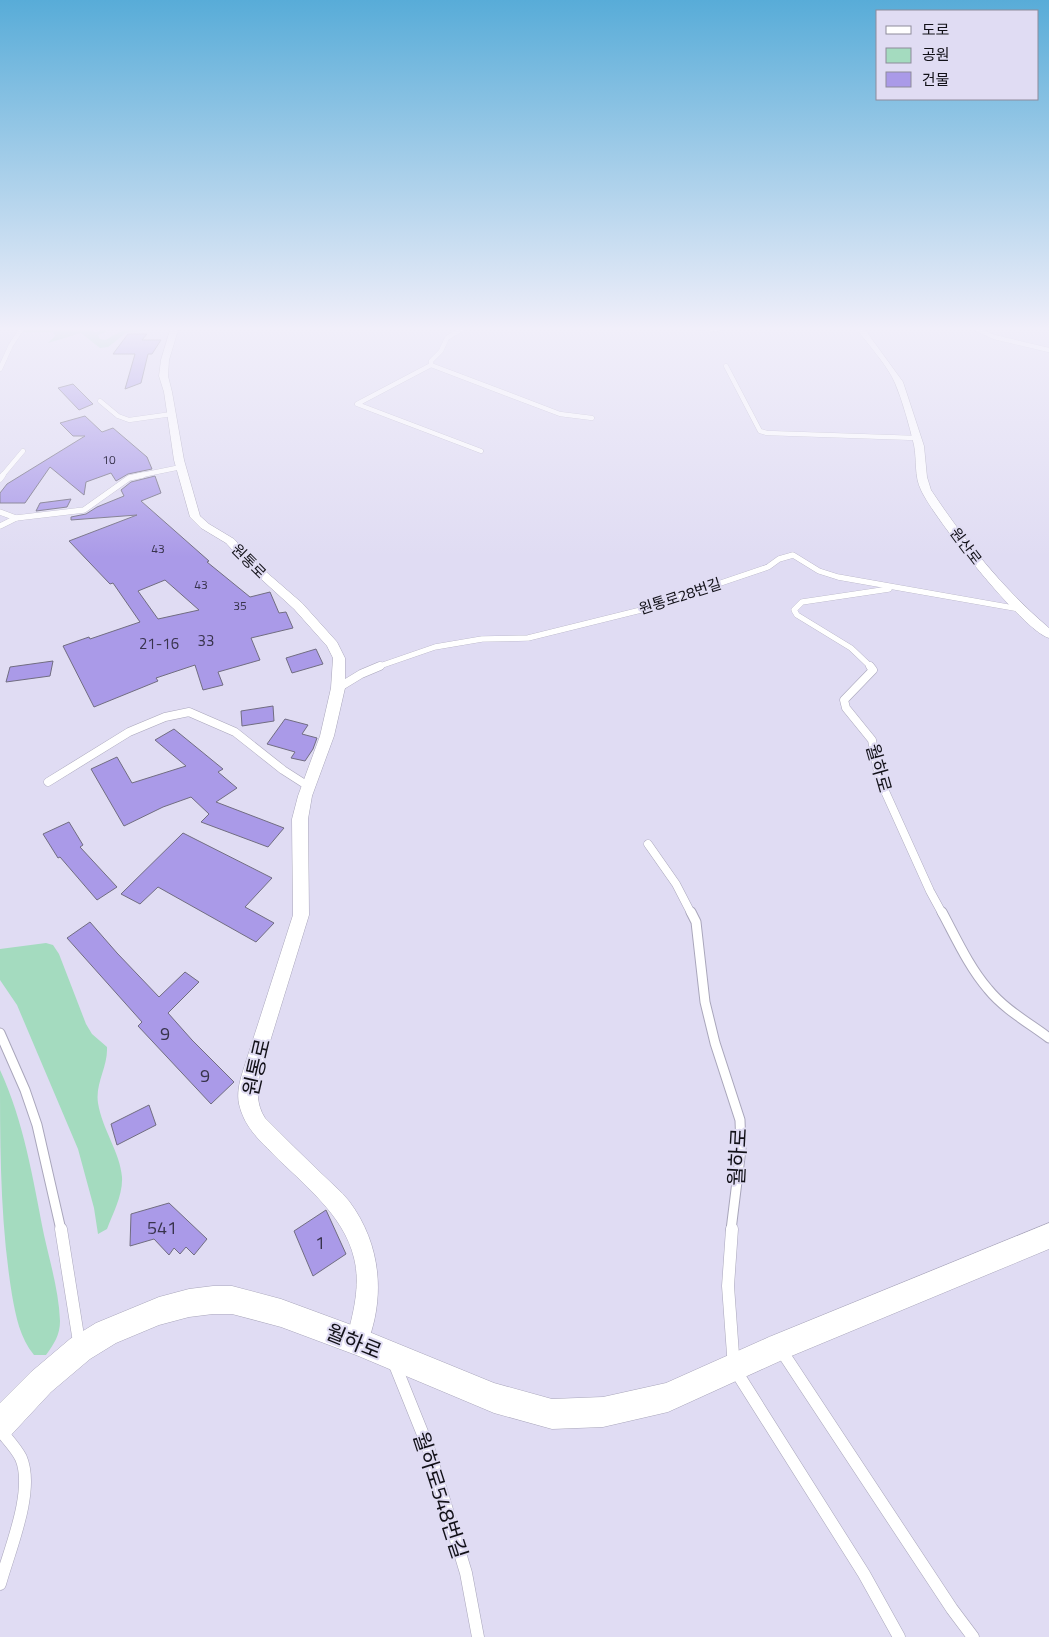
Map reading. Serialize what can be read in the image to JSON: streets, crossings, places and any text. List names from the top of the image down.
{
  "streets": {
    "street": ["원산로", "원통로", "월하로"],
    "lane": ["원통로28번길", "월하로548번길"]
  },
  "crossings": [
    ["원산로", "원통로28번길"],
    ["원통로", "원통로28번길"],
    ["원통로", "월하로"],
    ["원통로28번길", "월하로"],
    ["월하로", "월하로548번길"]
  ],
  "house_numbers": [
    "10",
    "43",
    "43",
    "35",
    "33",
    "21-16",
    "9",
    "9",
    "541",
    "1"
  ],
  "legend": ["도로", "공원", "건물"]
}
